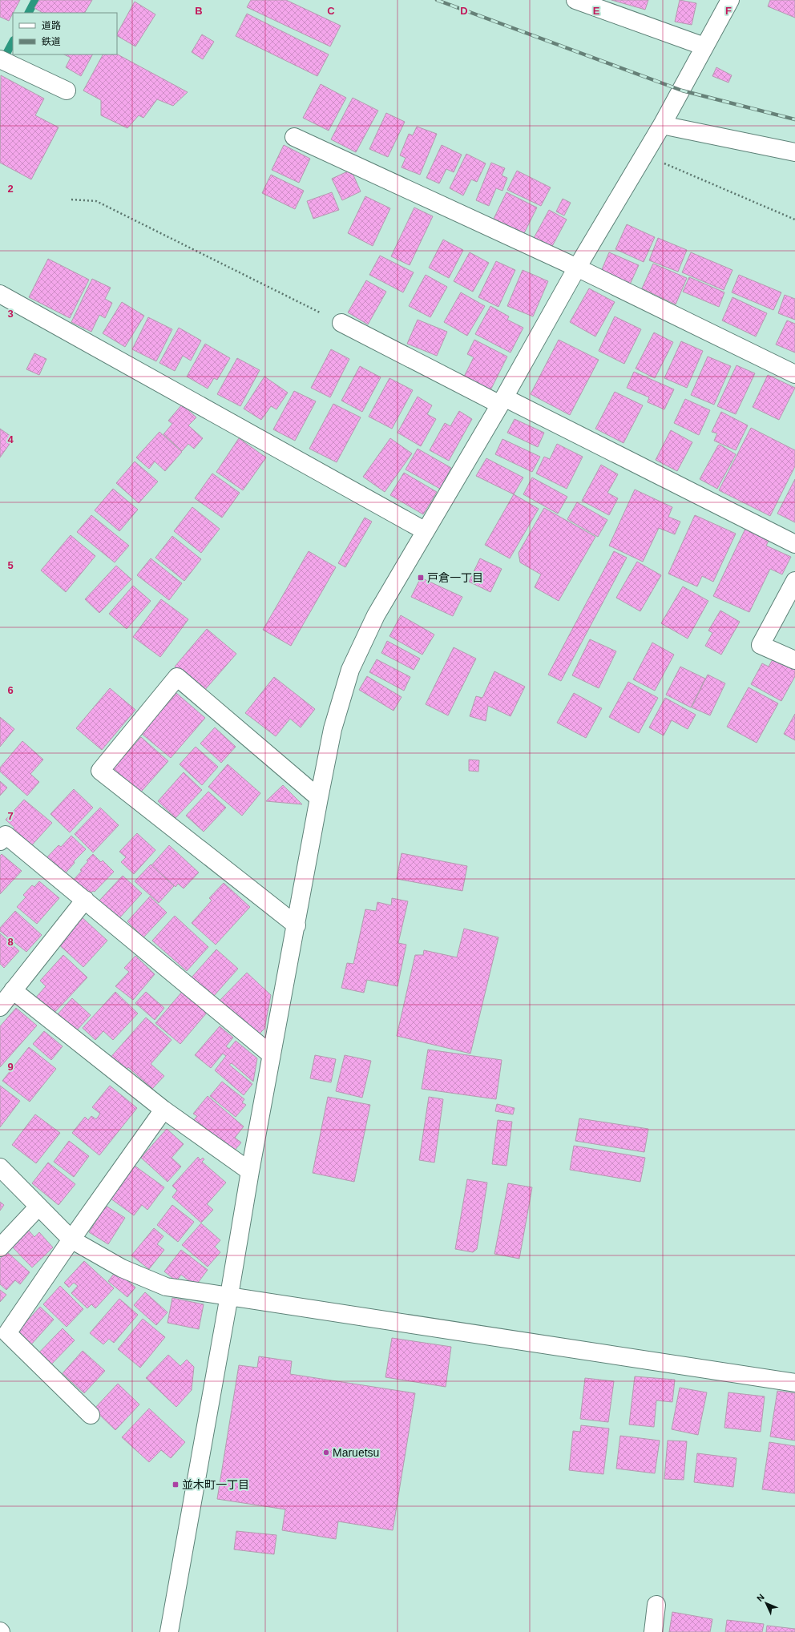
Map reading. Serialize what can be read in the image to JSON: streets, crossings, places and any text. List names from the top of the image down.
{
  "places": {
    "transit": ["戸倉一丁目", "並木町一丁目"],
    "other": ["Maruetsu"]
  },
  "legend": ["道路", "鉄道"],
  "north": "top left",
  "grid": {
    "columns": [
      "B",
      "C",
      "D",
      "E",
      "F"
    ],
    "rows": [
      "2",
      "3",
      "4",
      "5",
      "6",
      "7",
      "8",
      "9"
    ]
  }
}
